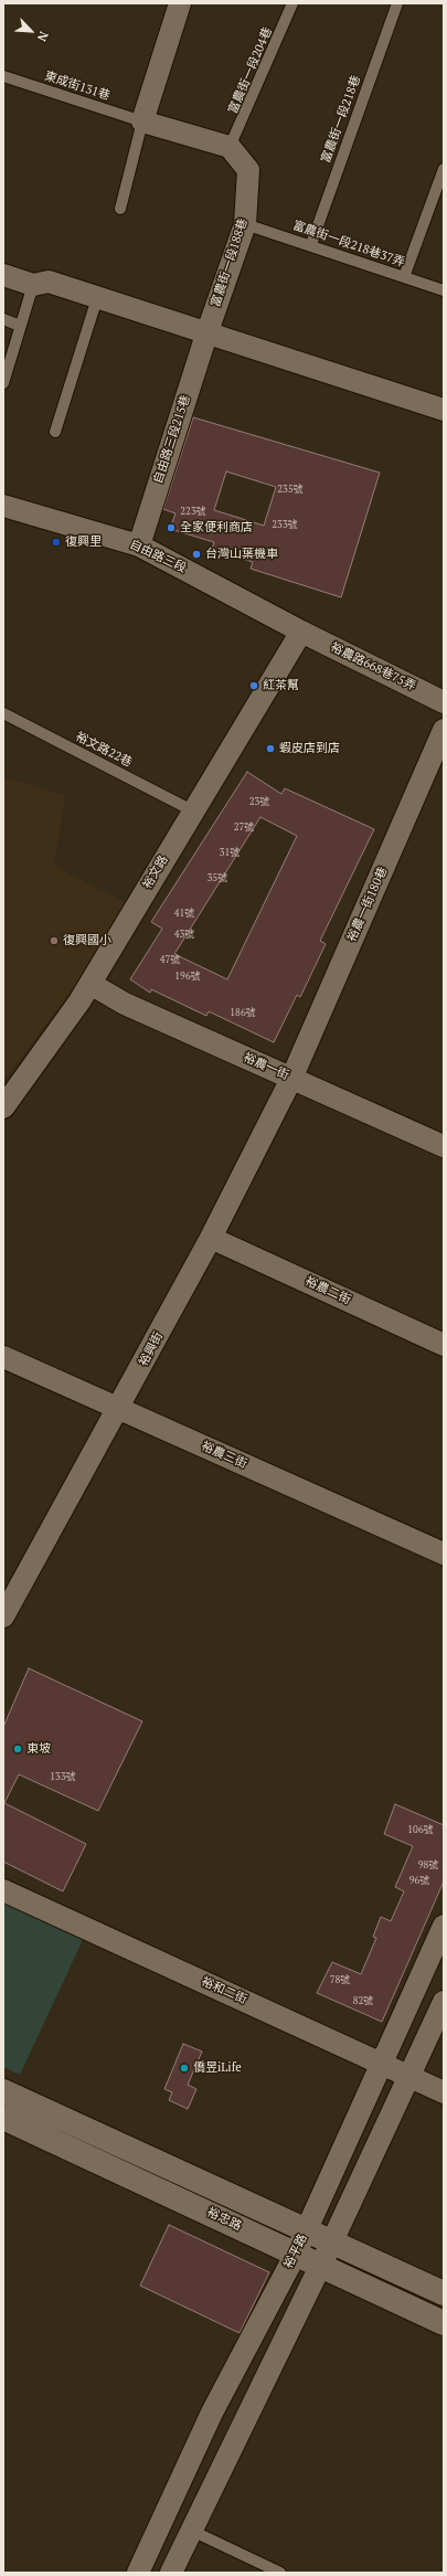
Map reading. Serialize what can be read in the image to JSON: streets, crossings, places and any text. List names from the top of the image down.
{
  "streets": {
    "street": [
      "富農街一段188巷",
      "自由路三段215巷",
      "自由路三段",
      "裕農路668巷75弄",
      "裕文路",
      "裕農一街180巷",
      "裕農一街",
      "裕農二街",
      "裕興街",
      "裕農三街",
      "裕和二街",
      "裕忠路",
      "裕平路"
    ],
    "lane": [
      "富農街一段204巷",
      "東成街131巷",
      "富農街一段218巷",
      "富農街一段218巷37弄",
      "裕文路22巷"
    ]
  },
  "crossings": [
    ["富農街一段204巷", "富農街一段188巷"],
    ["富農街一段218巷", "富農街一段218巷37弄"],
    ["富農街一段218巷37弄", "富農街一段188巷"],
    ["富農街一段188巷", "自由路三段215巷"],
    ["自由路三段215巷", "自由路三段"],
    ["自由路三段", "裕農路668巷75弄"],
    ["自由路三段", "裕文路"],
    ["裕農路668巷75弄", "裕文路"],
    ["裕文路22巷", "裕文路"],
    ["裕文路", "裕農一街"],
    ["裕農一街180巷", "裕農一街"],
    ["裕農一街180巷", "裕興街"],
    ["裕農一街", "裕興街"],
    ["裕農二街", "裕興街"],
    ["裕興街", "裕農三街"],
    ["裕和二街", "裕平路"],
    ["裕忠路", "裕平路"]
  ],
  "places": [
    "全家便利商店",
    "復興里",
    "台灣山葉機車",
    "紅茶幫",
    "蝦皮店到店",
    "復興國小",
    "東坡",
    "僑昱iLife"
  ],
  "house_numbers": [
    "235號",
    "223號",
    "233號",
    "23號",
    "27號",
    "31號",
    "35號",
    "41號",
    "43號",
    "47號",
    "196號",
    "186號",
    "133號",
    "106號",
    "98號",
    "96號",
    "78號",
    "82號"
  ],
  "north": "bottom right"
}
